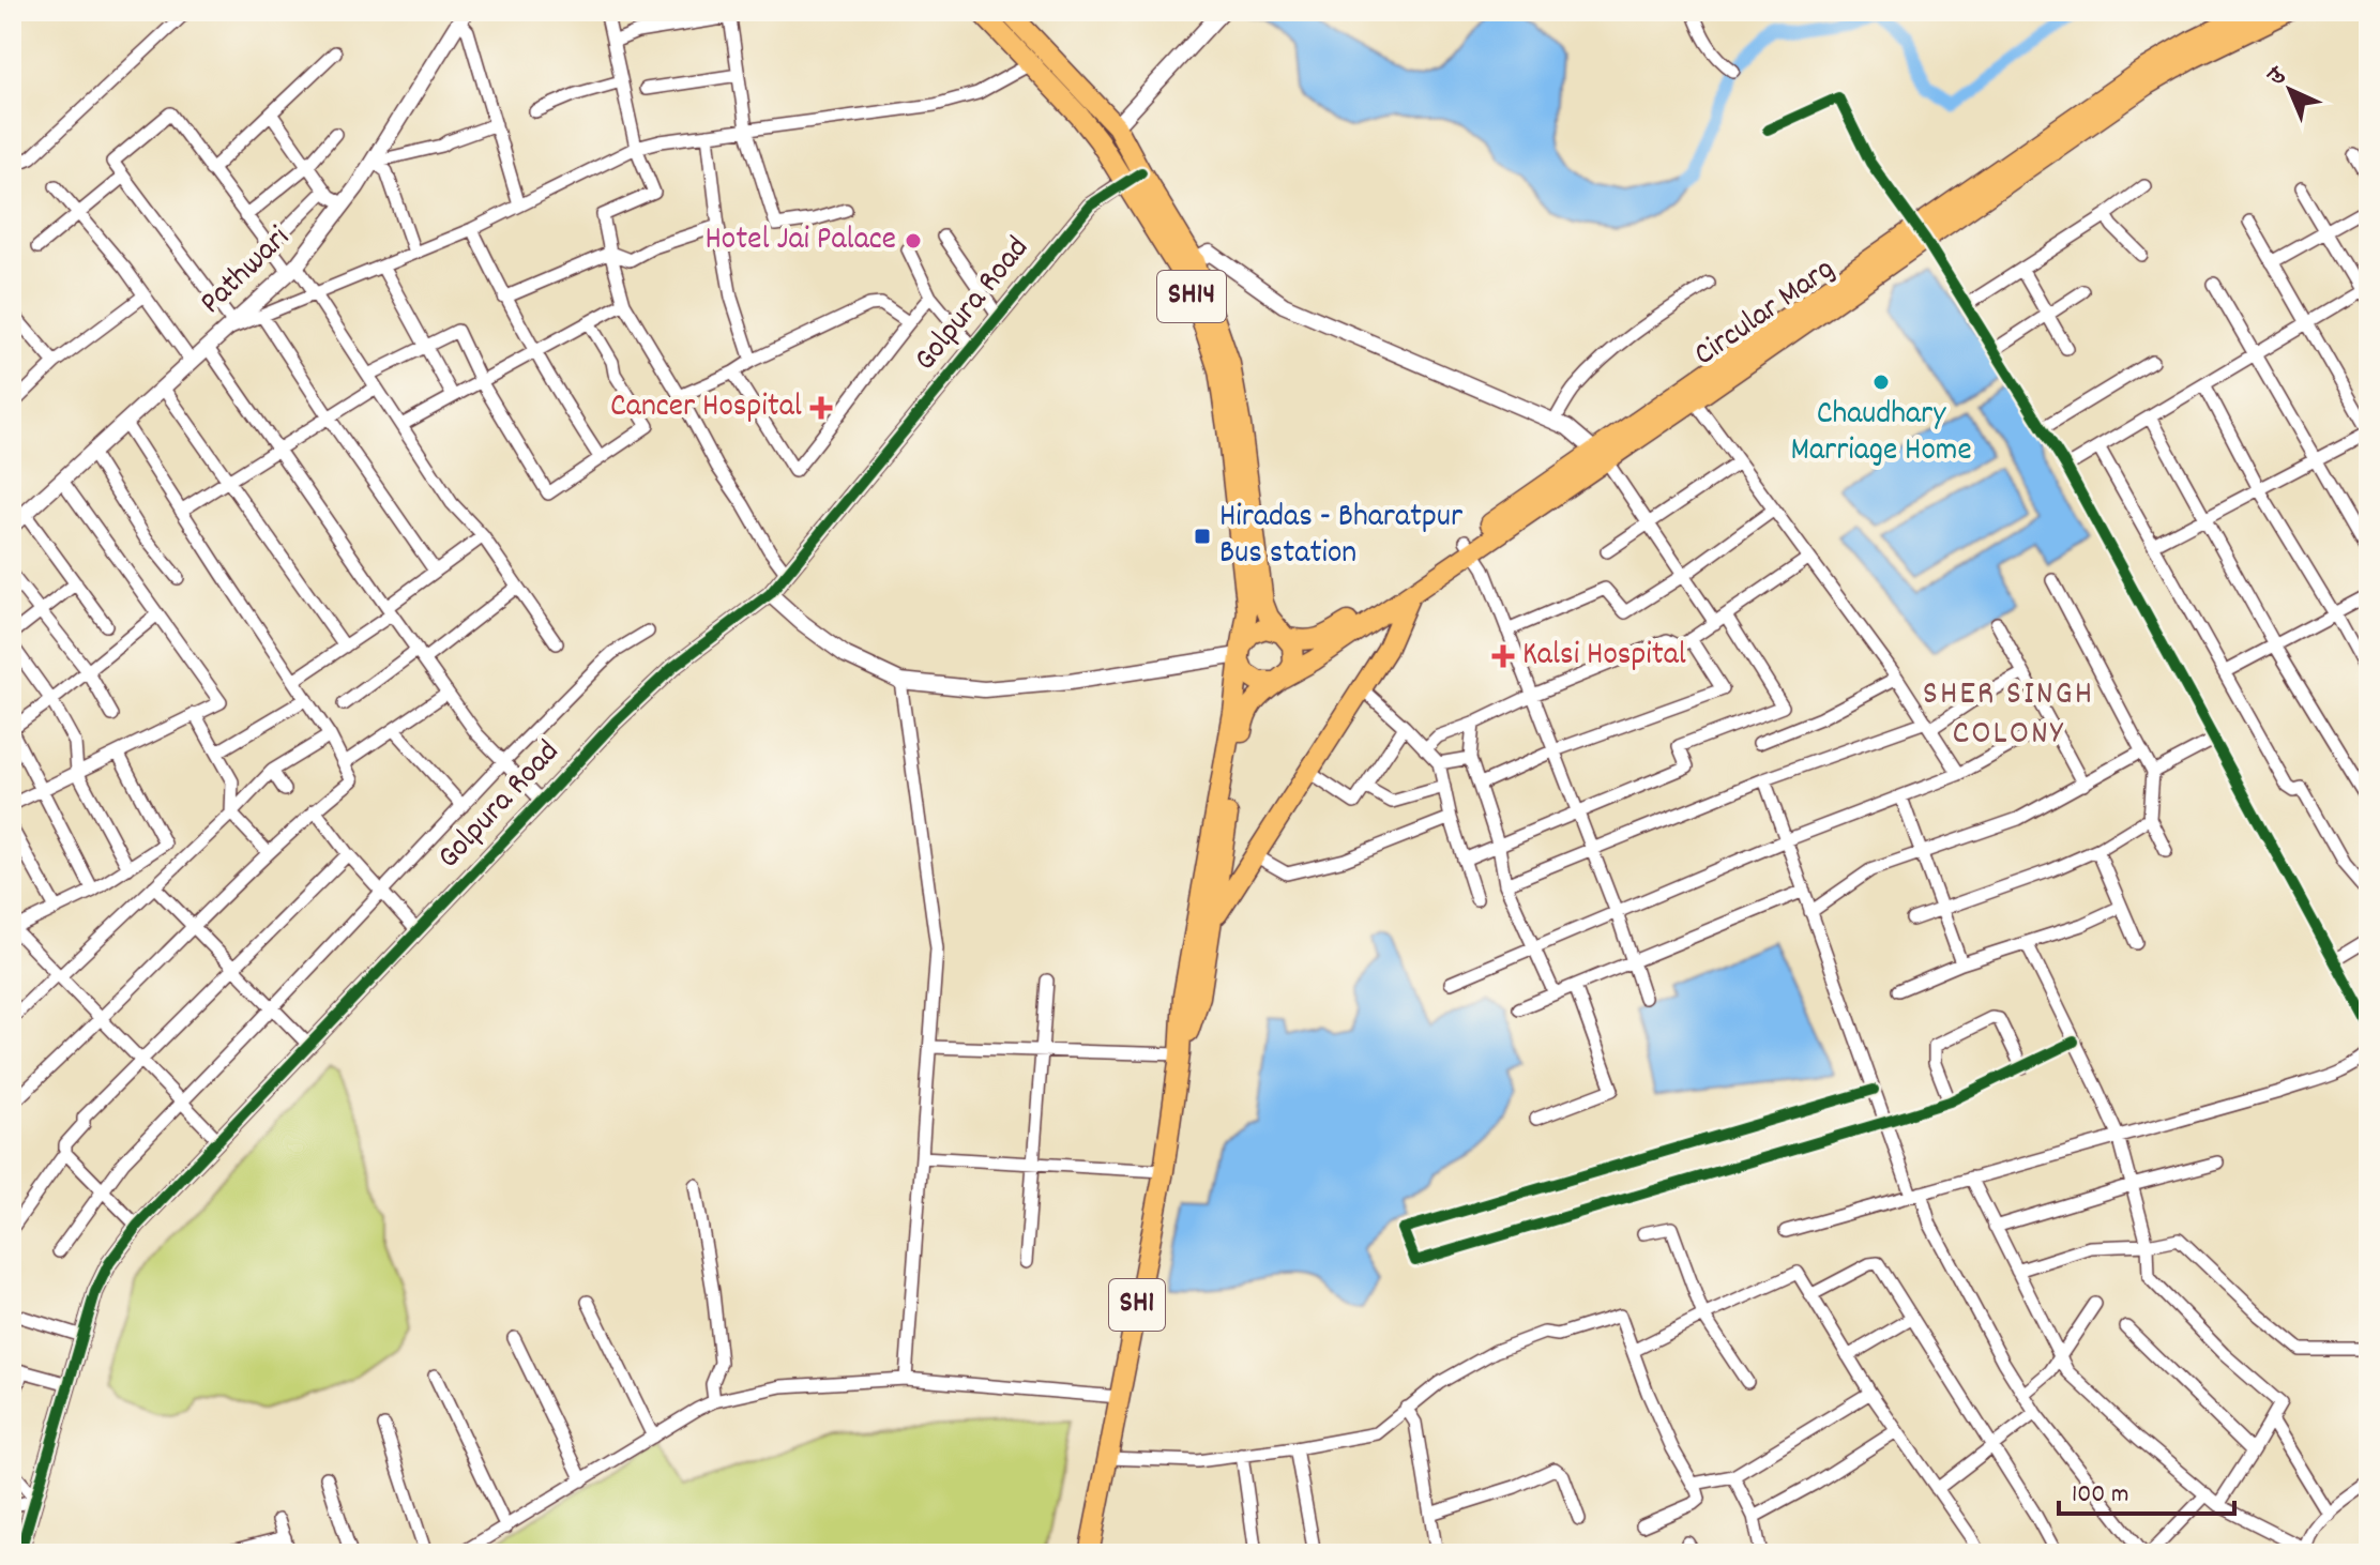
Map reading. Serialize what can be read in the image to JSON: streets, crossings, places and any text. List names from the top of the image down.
{
  "streets": {
    "main road": ["SH14", "Circular Marg", "SH1"],
    "street": ["Pathwari", "Golpura Road"]
  },
  "crossings": [
    ["SH14", "Golpura Road"],
    ["SH14", "Circular Marg"],
    ["SH14", "SH1"],
    ["Circular Marg", "SH1"]
  ],
  "districts": ["SHER SINGH COLONY"],
  "places": {
    "other": ["Hotel Jai Palace", "Chaudhary Marriage Home"],
    "health": ["Cancer Hospital", "Kalsi Hospital"],
    "transit": ["Hiradas - Bharatpur Bus station"]
  },
  "scale_bar": "100 m",
  "north": "top left"
}
